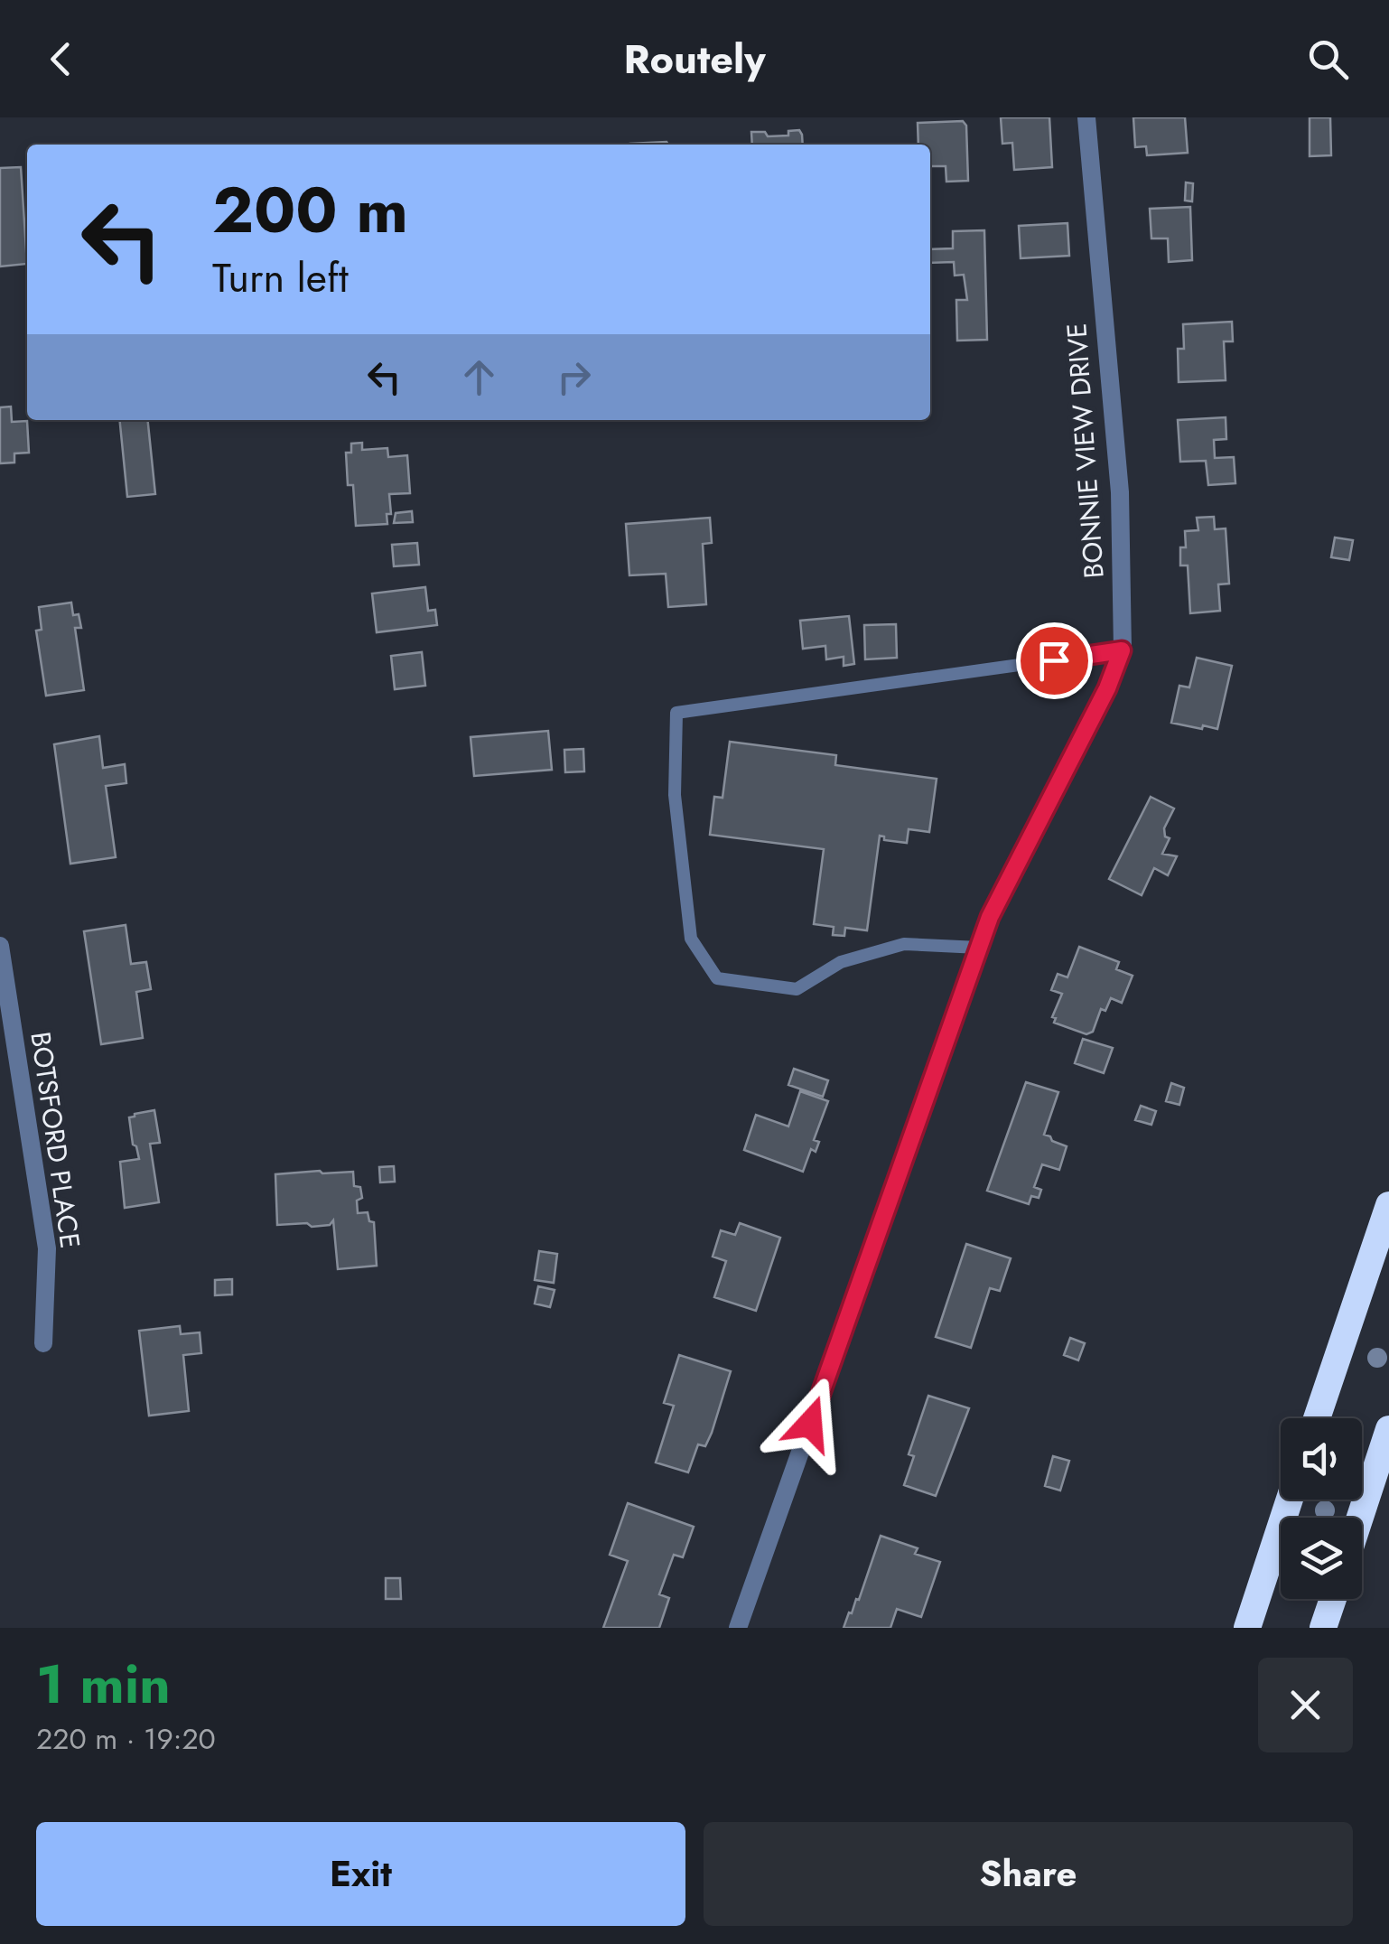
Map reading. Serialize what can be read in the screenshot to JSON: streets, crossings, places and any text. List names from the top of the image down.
{
  "streets": {
    "street": ["BONNIE VIEW DRIVE", "BOTSFORD PLACE"]
  },
  "page": {
    "header": "Routely",
    "turn": ["200 m", "Turn left"],
    "heading": ["1 min", "220 m · 19:20"],
    "buttons": ["Exit", "Share"]
  }
}
